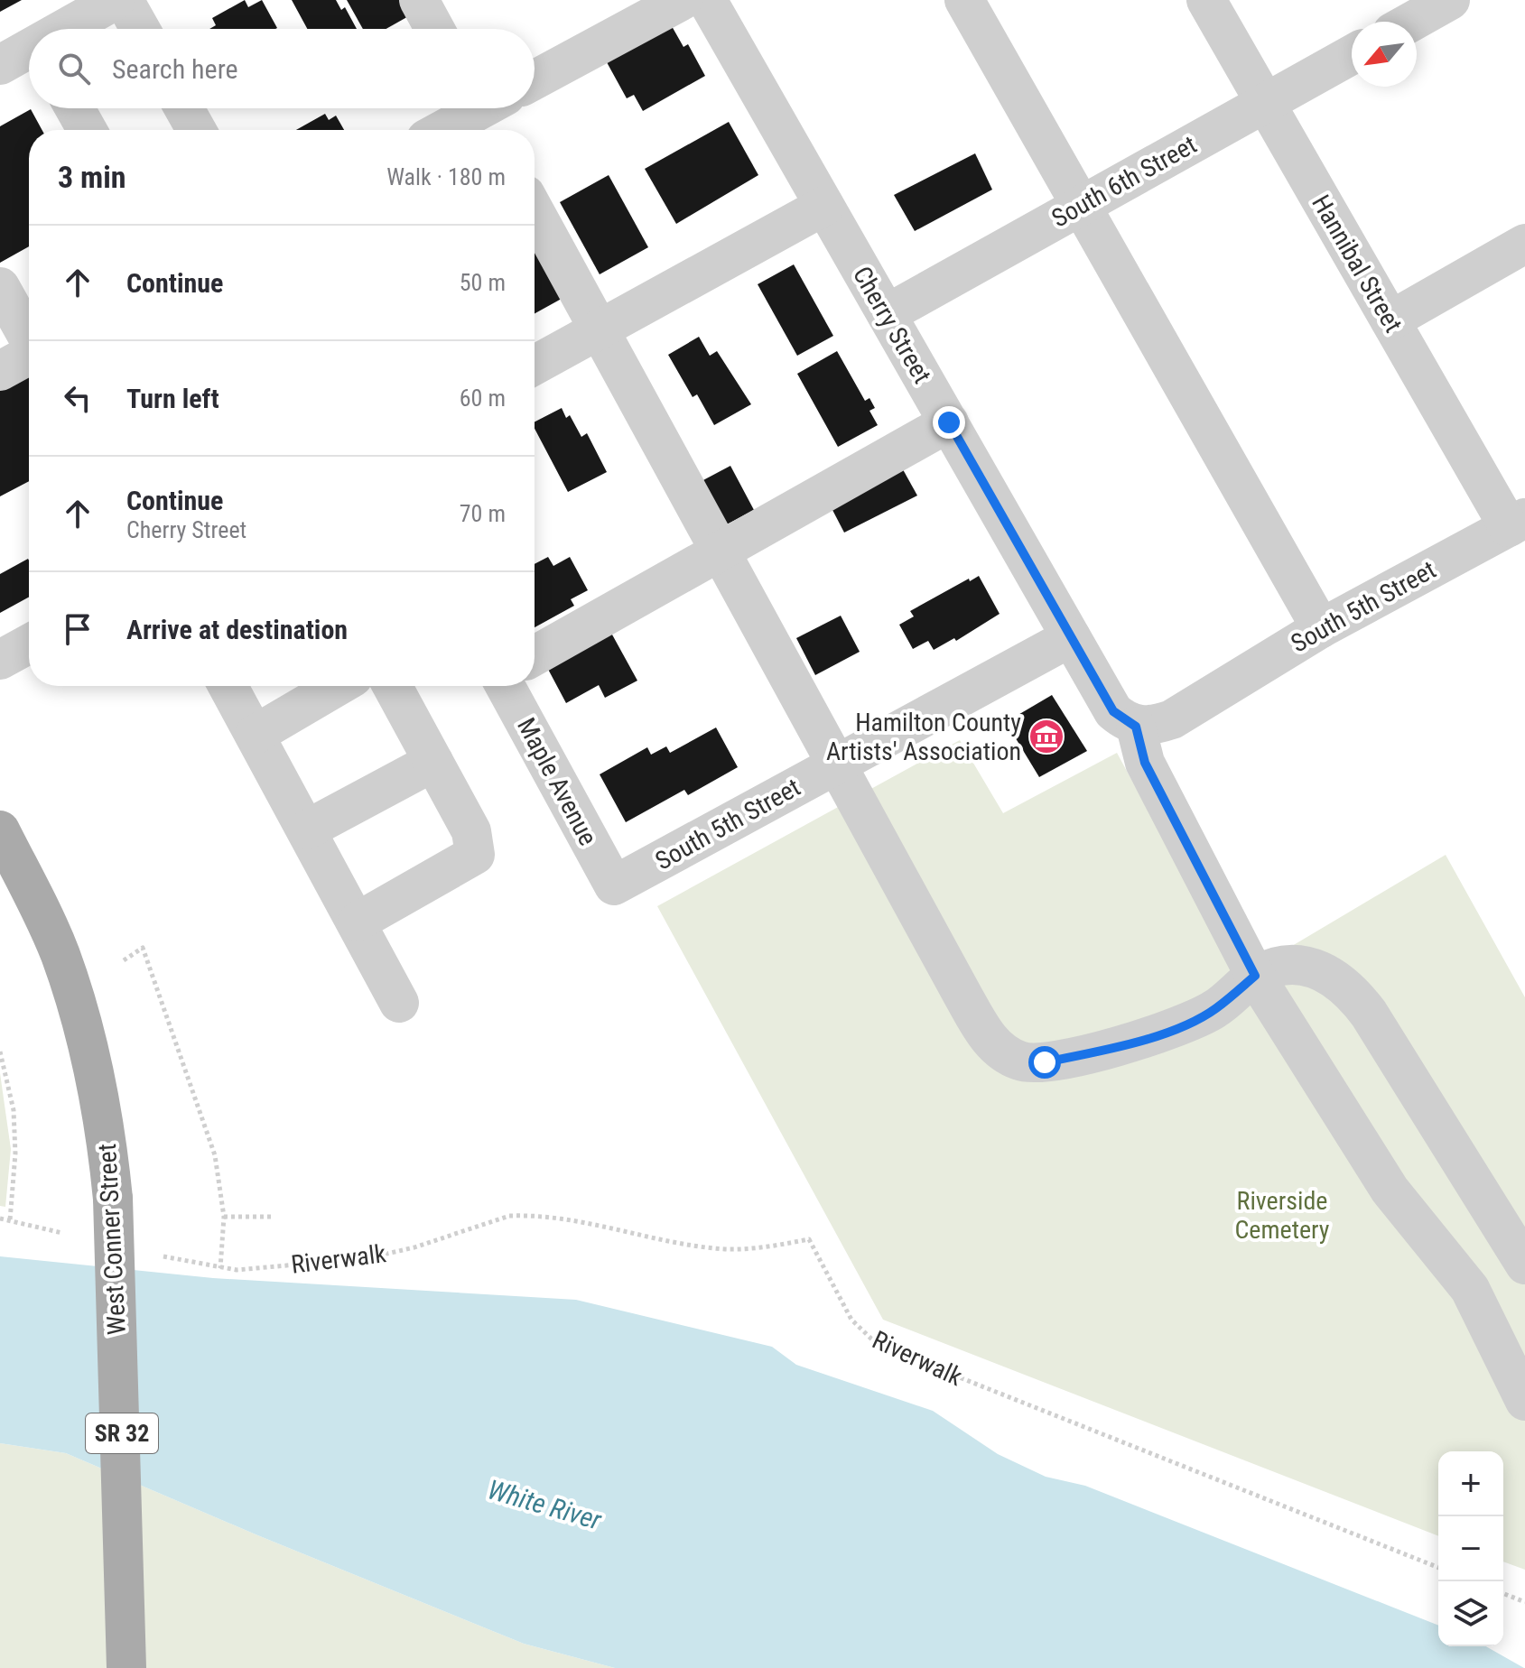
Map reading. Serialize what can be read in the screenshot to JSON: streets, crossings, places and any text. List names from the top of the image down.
{
  "streets": {
    "main road": ["West Conner Street", "SR 32"],
    "street": [
      "South 6th Street",
      "Hannibal Street",
      "Cherry Street",
      "South 5th Street",
      "Maple Avenue"
    ],
    "path": ["Riverwalk"]
  },
  "crossings": [
    ["South 6th Street", "Hannibal Street"],
    ["South 6th Street", "Cherry Street"],
    ["Hannibal Street", "South 5th Street"],
    ["Cherry Street", "South 5th Street"],
    ["South 5th Street", "Maple Avenue"]
  ],
  "water": ["White River"],
  "parks": ["Riverside Cemetery"],
  "places": {
    "museum": ["Hamilton County Artists' Association"]
  },
  "north": "bottom left",
  "page": {
    "search": "Search here",
    "heading": ["3 min", "Walk · 180 m"],
    "list": [
      ["Continue", "50 m"],
      ["Turn left", "60 m"],
      ["Continue", "Cherry Street", "70 m"],
      "Arrive at destination"
    ],
    "map_buttons": ["+", "−"]
  }
}
